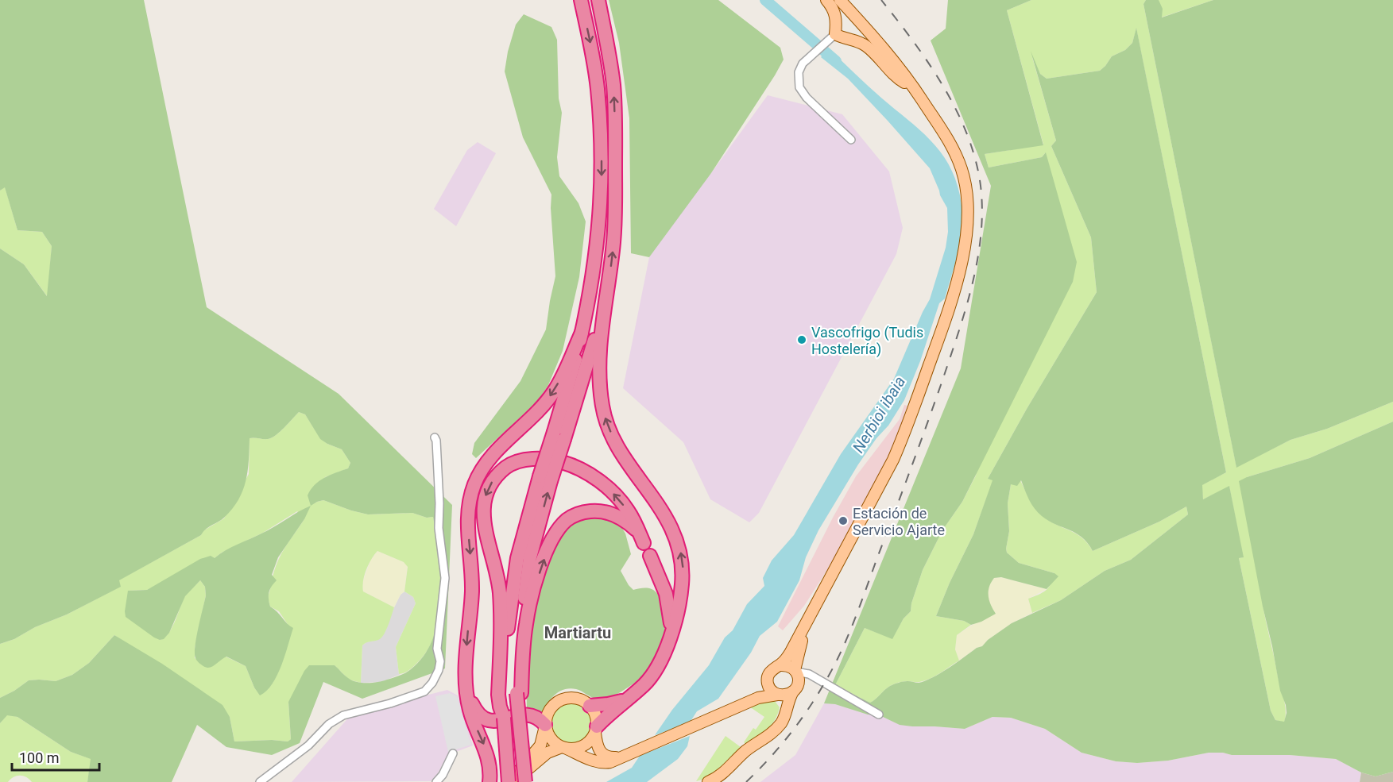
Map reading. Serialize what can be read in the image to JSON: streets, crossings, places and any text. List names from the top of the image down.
{
  "districts": ["Martiartu"],
  "water": ["Nerbioi ibaia"],
  "places": ["Vascofrigo (Tudis Hostelería)", "Estación de Servicio Ajarte"],
  "scale_bar": "100 m"
}
